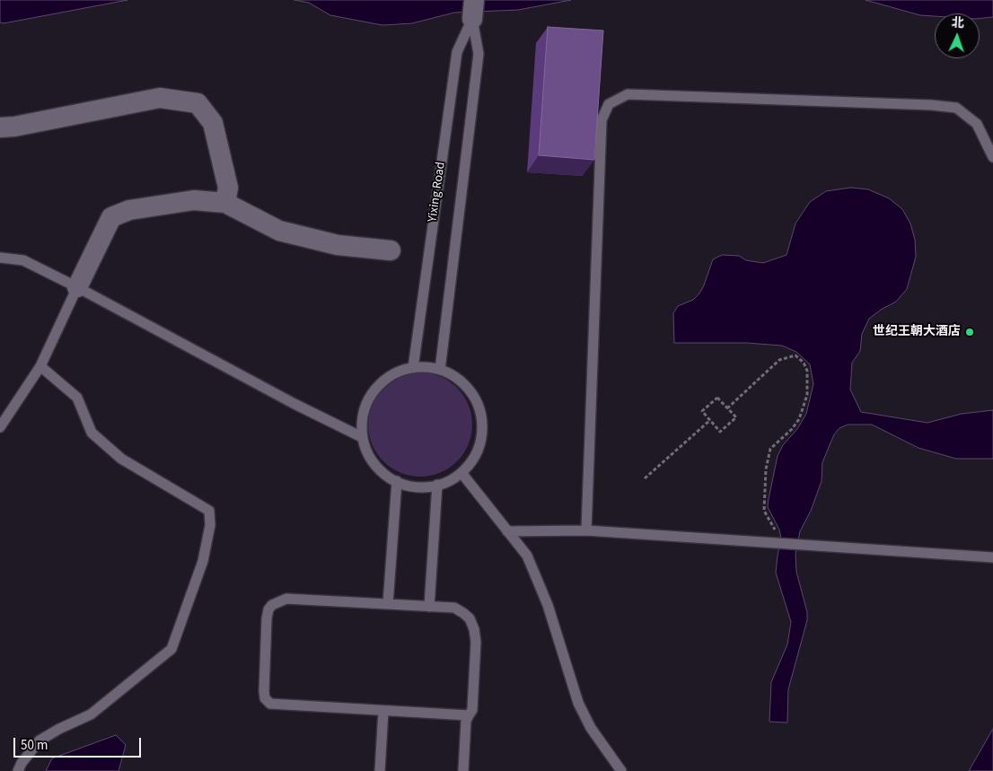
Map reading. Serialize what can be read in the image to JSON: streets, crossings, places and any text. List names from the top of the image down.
{
  "streets": {
    "lane": ["Yixing Road"]
  },
  "places": ["世纪王朝大酒店"],
  "scale_bar": "50 m",
  "north": "top"
}
